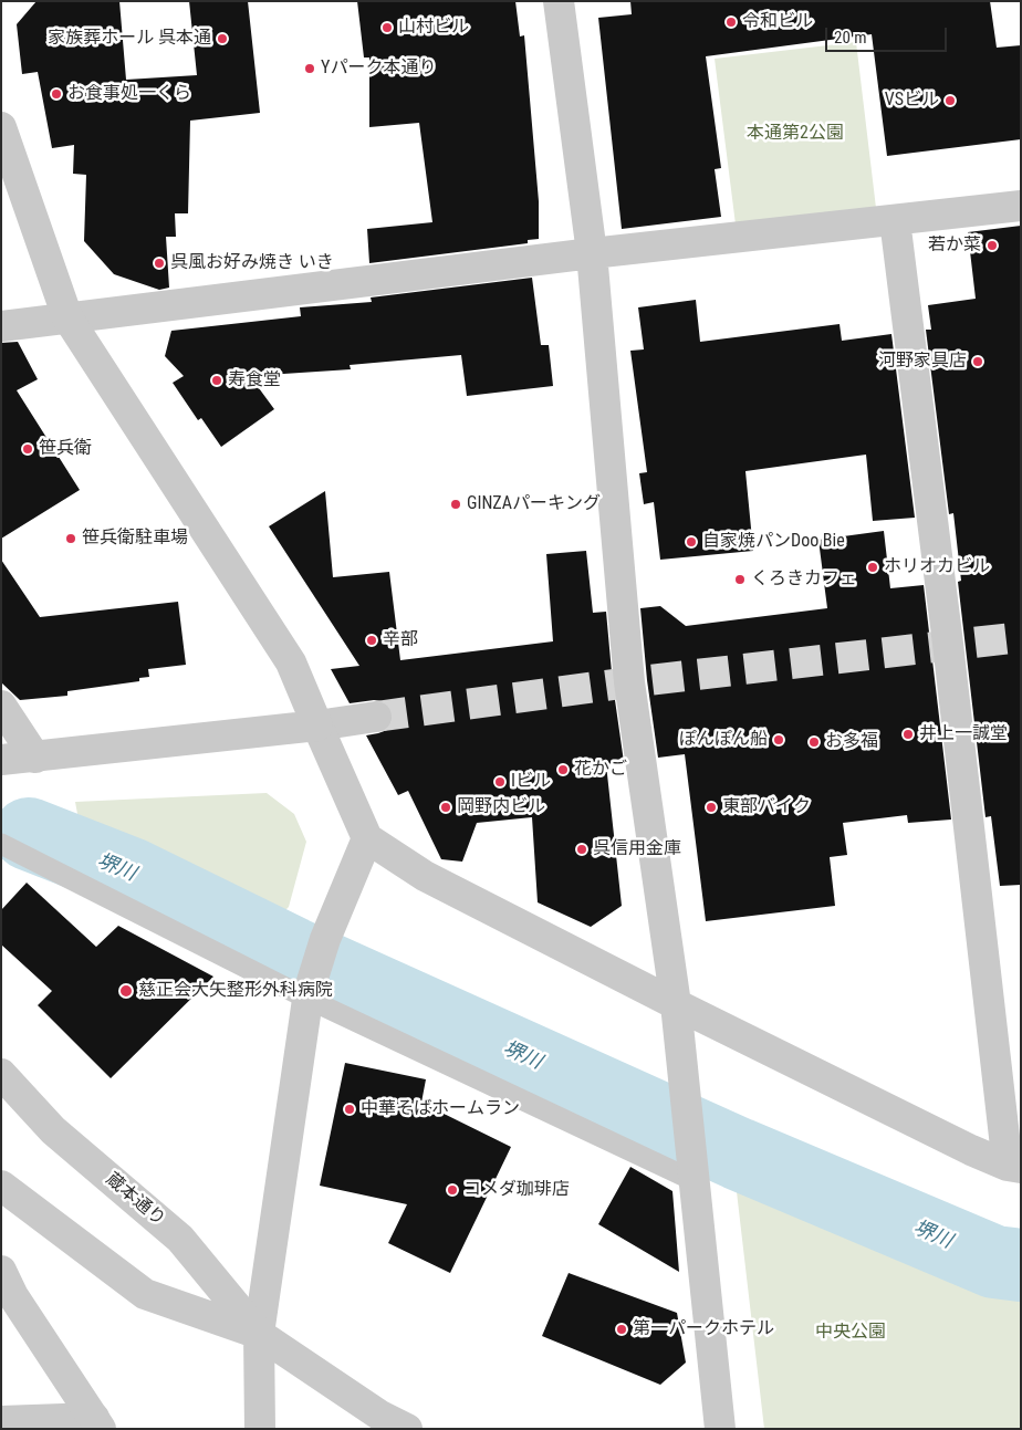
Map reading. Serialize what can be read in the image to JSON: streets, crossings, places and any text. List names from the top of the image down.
{
  "streets": {
    "street": ["蔵本通り"]
  },
  "water": ["堺川"],
  "parks": ["本通第2公園", "中央公園"],
  "places": [
    "令和ビル",
    "山村ビル",
    "家族葬ホール 呉本通",
    "Yパーク本通り",
    "お食事処一くら",
    "VSビル",
    "若か菜",
    "呉風お好み焼き いき",
    "河野家具店",
    "寿食堂",
    "笹兵衛",
    "GINZAパーキング",
    "笹兵衛駐車場",
    "自家焼パンDoo Bie",
    "ホリオカビル",
    "くろきカフェ",
    "辛部",
    "井上一誠堂",
    "ぽんぽん船",
    "お多福",
    "花かご",
    "Iビル",
    "岡野内ビル",
    "東部バイク",
    "呉信用金庫",
    "慈正会大矢整形外科病院",
    "中華そばホームラン",
    "コメダ珈琲店",
    "第一パークホテル"
  ],
  "scale_bar": "20 m"
}
